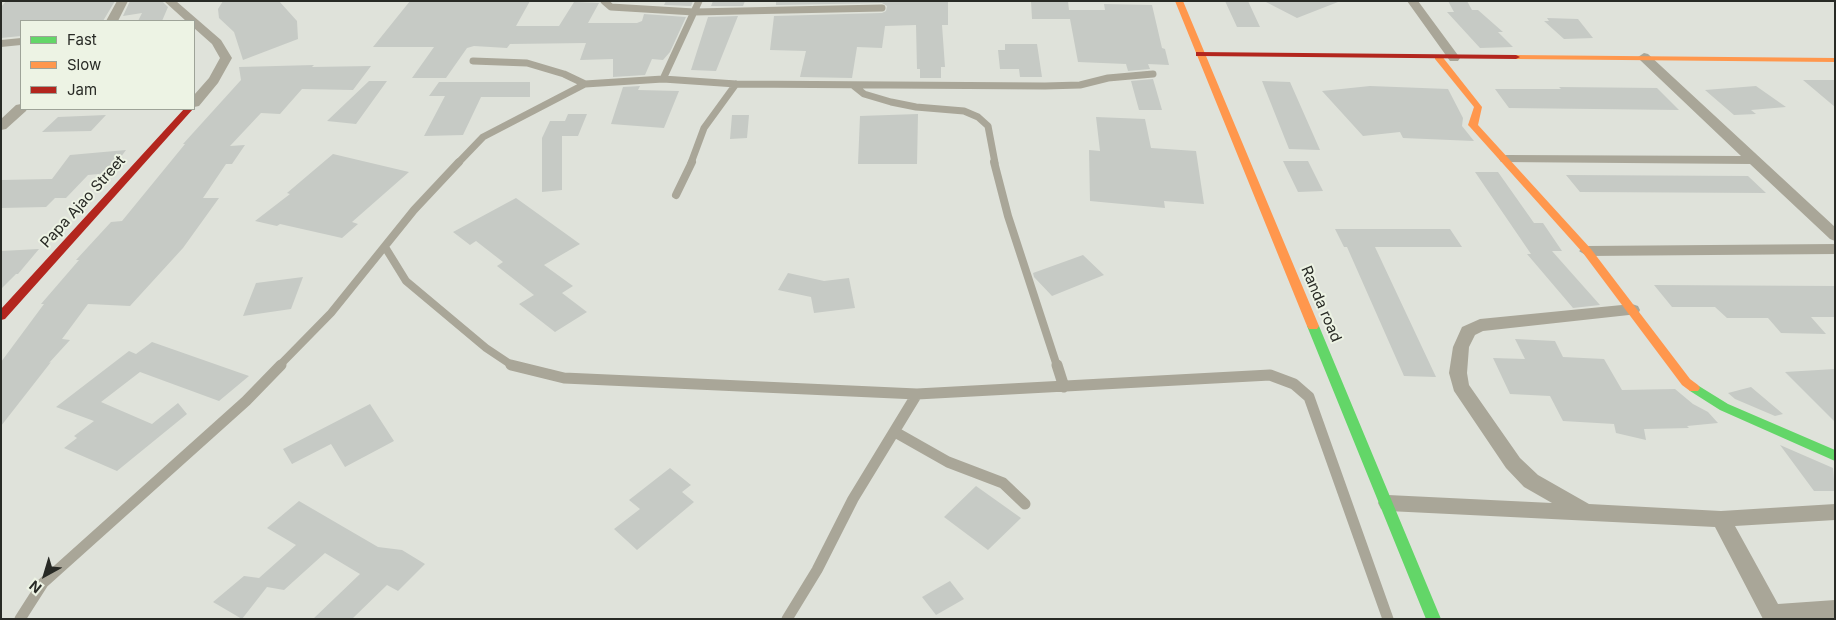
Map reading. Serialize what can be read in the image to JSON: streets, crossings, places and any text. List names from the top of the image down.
{
  "streets": {
    "street": ["Papa Ajao Street", "Randa road"]
  },
  "legend": ["Fast", "Slow", "Jam"],
  "north": "bottom left"
}
